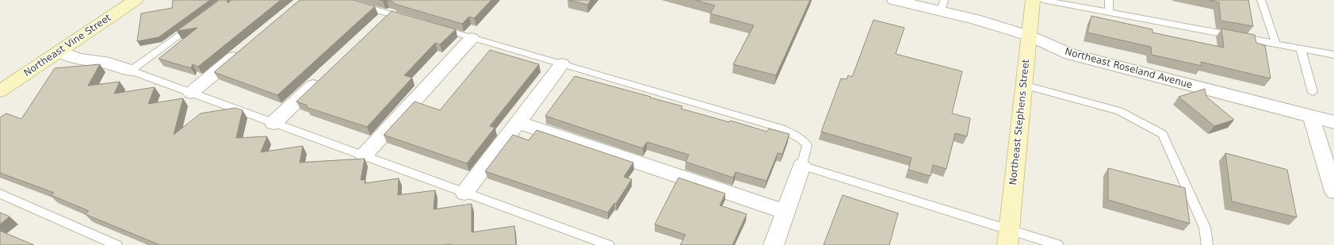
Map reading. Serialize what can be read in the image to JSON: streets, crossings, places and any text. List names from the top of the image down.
{
  "streets": {
    "main road": ["Northeast Vine Street", "Northeast Stephens Street"],
    "street": ["Northeast Roseland Avenue"]
  },
  "crossings": [
    ["Northeast Roseland Avenue", "Northeast Stephens Street"]
  ]
}
